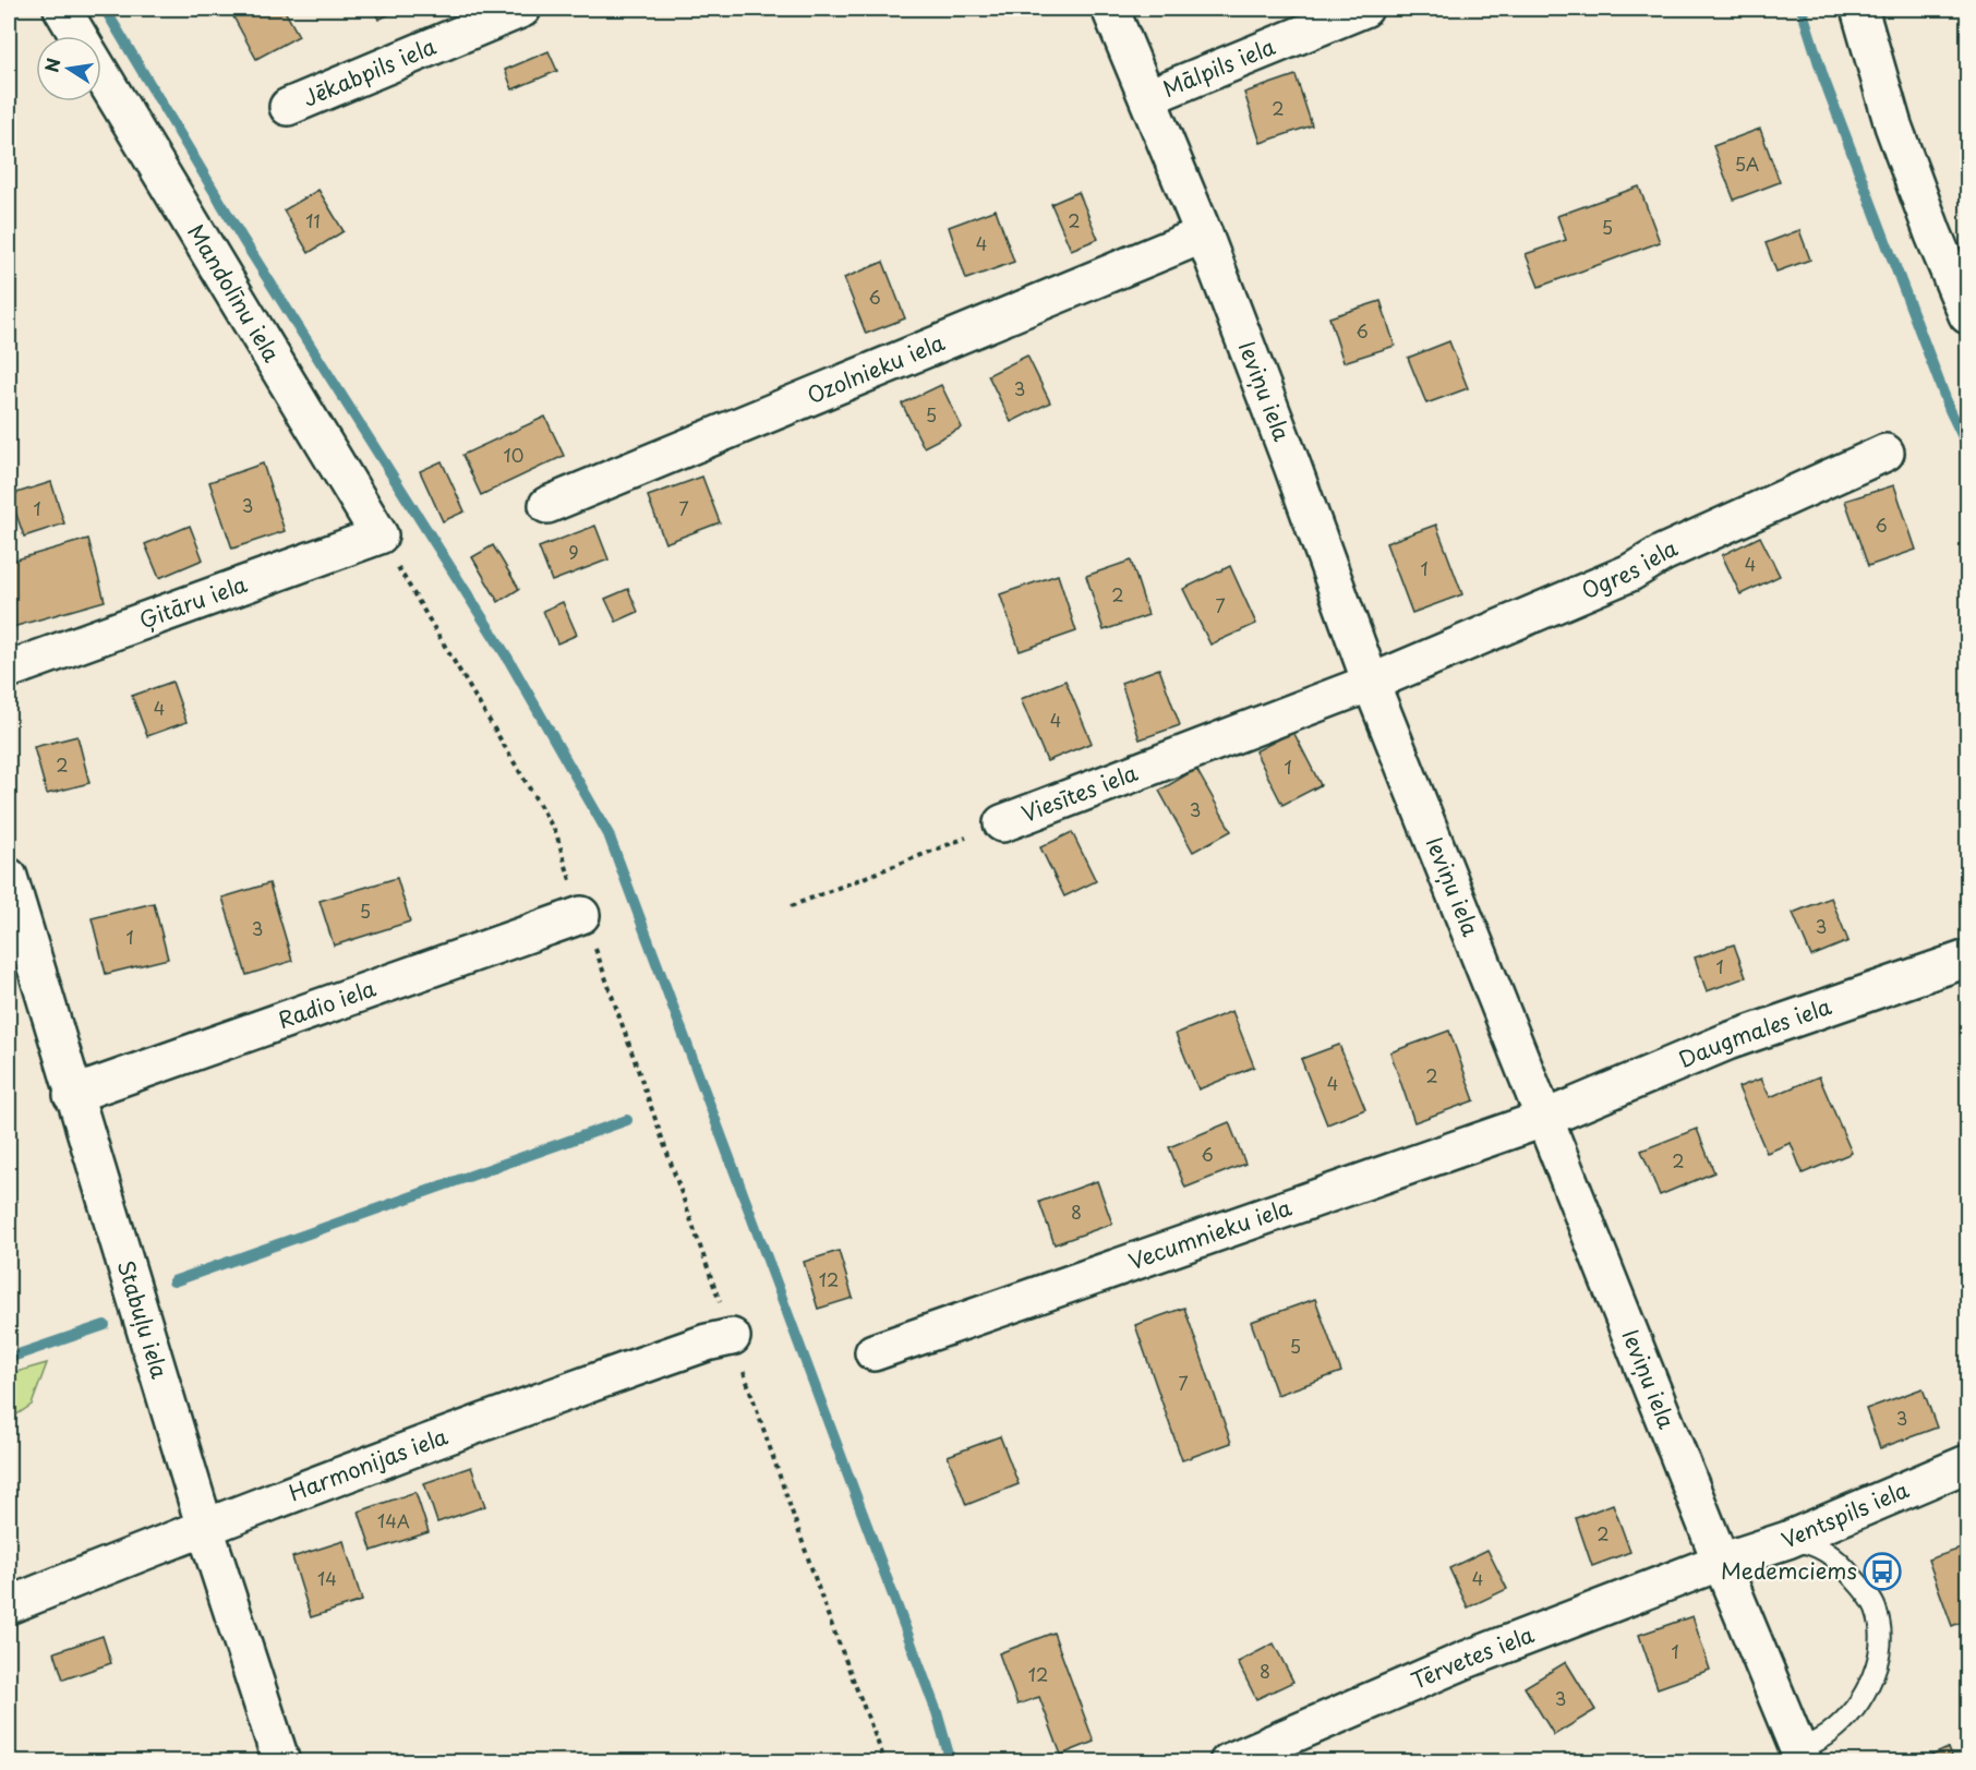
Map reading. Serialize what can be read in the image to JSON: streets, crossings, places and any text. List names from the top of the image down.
{
  "streets": {
    "street": [
      "Mālpils iela",
      "Jēkabpils iela",
      "Mandolīnu iela",
      "Ozolnieku iela",
      "Ieviņu iela",
      "Ogres iela",
      "Ģitāru iela",
      "Viesītes iela",
      "Radio iela",
      "Daugmales iela",
      "Vecumnieku iela",
      "Stabuļu iela",
      "Harmonijas iela",
      "Ventspils iela",
      "Tērvetes iela"
    ]
  },
  "crossings": [
    ["Mālpils iela", "Ieviņu iela"],
    ["Mandolīnu iela", "Ģitāru iela"],
    ["Ozolnieku iela", "Ieviņu iela"],
    ["Ieviņu iela", "Ogres iela"],
    ["Ieviņu iela", "Viesītes iela"],
    ["Ieviņu iela", "Daugmales iela"],
    ["Ieviņu iela", "Vecumnieku iela"],
    ["Ieviņu iela", "Ventspils iela"],
    ["Ieviņu iela", "Tērvetes iela"],
    ["Ogres iela", "Viesītes iela"],
    ["Radio iela", "Stabuļu iela"],
    ["Daugmales iela", "Vecumnieku iela"],
    ["Stabuļu iela", "Harmonijas iela"],
    ["Ventspils iela", "Tērvetes iela"]
  ],
  "places": {
    "bus stop": ["Medemciems"]
  },
  "house_numbers": [
    "2",
    "5A",
    "11",
    "2",
    "5",
    "4",
    "6",
    "6",
    "3",
    "5",
    "10",
    "3",
    "1",
    "7",
    "6",
    "9",
    "4",
    "1",
    "2",
    "7",
    "4",
    "4",
    "2",
    "1",
    "3",
    "5",
    "3",
    "3",
    "1",
    "1",
    "2",
    "4",
    "6",
    "2",
    "8",
    "12",
    "5",
    "7",
    "3",
    "14A",
    "2",
    "14",
    "4",
    "1",
    "8",
    "12",
    "3"
  ],
  "north": "left"
}
